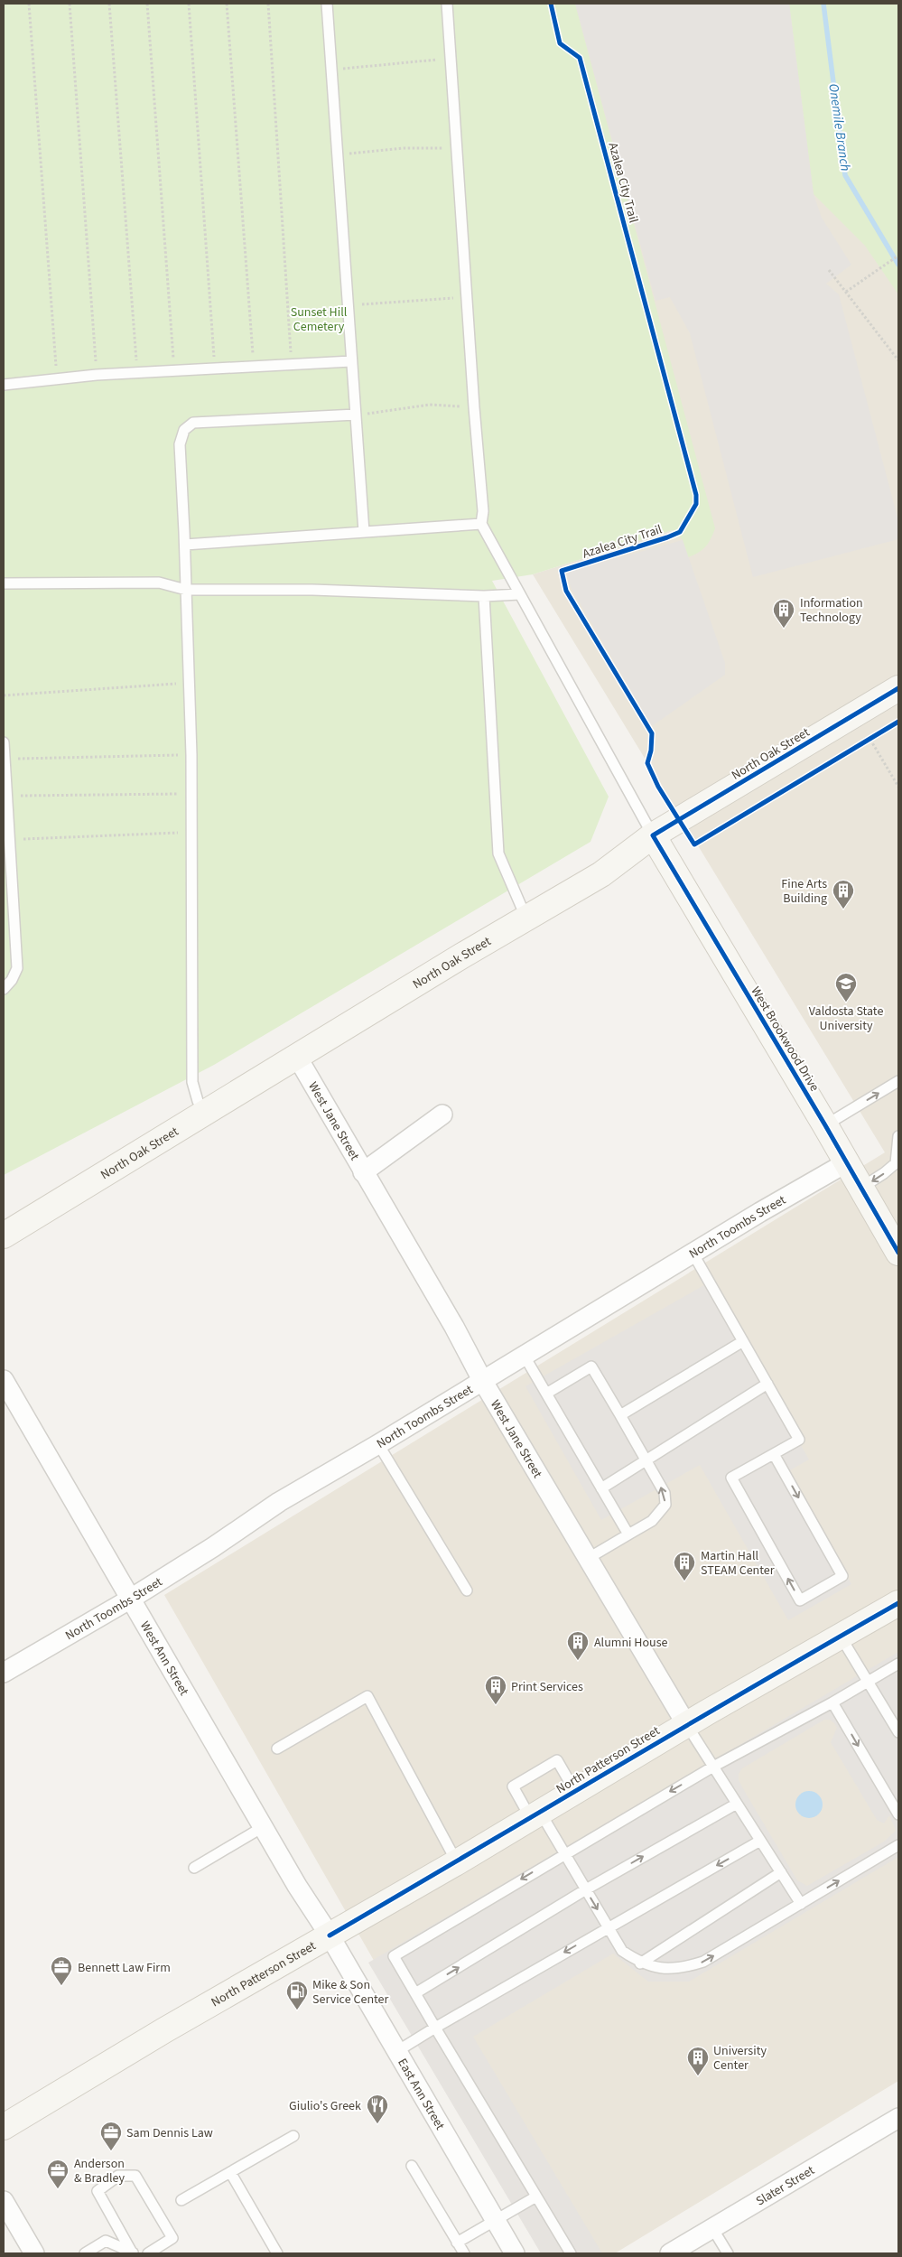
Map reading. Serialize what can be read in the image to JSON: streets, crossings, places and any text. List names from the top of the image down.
{
  "streets": {
    "main road": ["North Oak Street", "West Brookwood Drive", "North Patterson Street"],
    "street": [
      "West Jane Street",
      "North Toombs Street",
      "West Ann Street",
      "East Ann Street",
      "Slater Street"
    ],
    "cycle path": ["Azalea City Trail"]
  },
  "crossings": [
    ["Azalea City Trail", "North Oak Street"],
    ["North Oak Street", "West Brookwood Drive"],
    ["North Oak Street", "West Jane Street"],
    ["West Brookwood Drive", "North Toombs Street"],
    ["West Jane Street", "North Toombs Street"],
    ["West Jane Street", "North Patterson Street"],
    ["North Toombs Street", "West Ann Street"],
    ["West Ann Street", "North Patterson Street"],
    ["West Ann Street", "East Ann Street"],
    ["North Patterson Street", "East Ann Street"]
  ],
  "water": ["Onemile Branch"],
  "parks": ["Sunset Hill Cemetery"],
  "places": {
    "building": [
      "Information Technology",
      "Fine Arts Building",
      "Martin Hall STEAM Center",
      "Alumni House",
      "Print Services",
      "University Center"
    ],
    "school or university": ["Valdosta State University"],
    "office": ["Bennett Law Firm", "Sam Dennis Law", "Anderson & Bradley"],
    "fuel station": ["Mike & Son Service Center"],
    "restaurant": ["Giulio's Greek"]
  }
}
